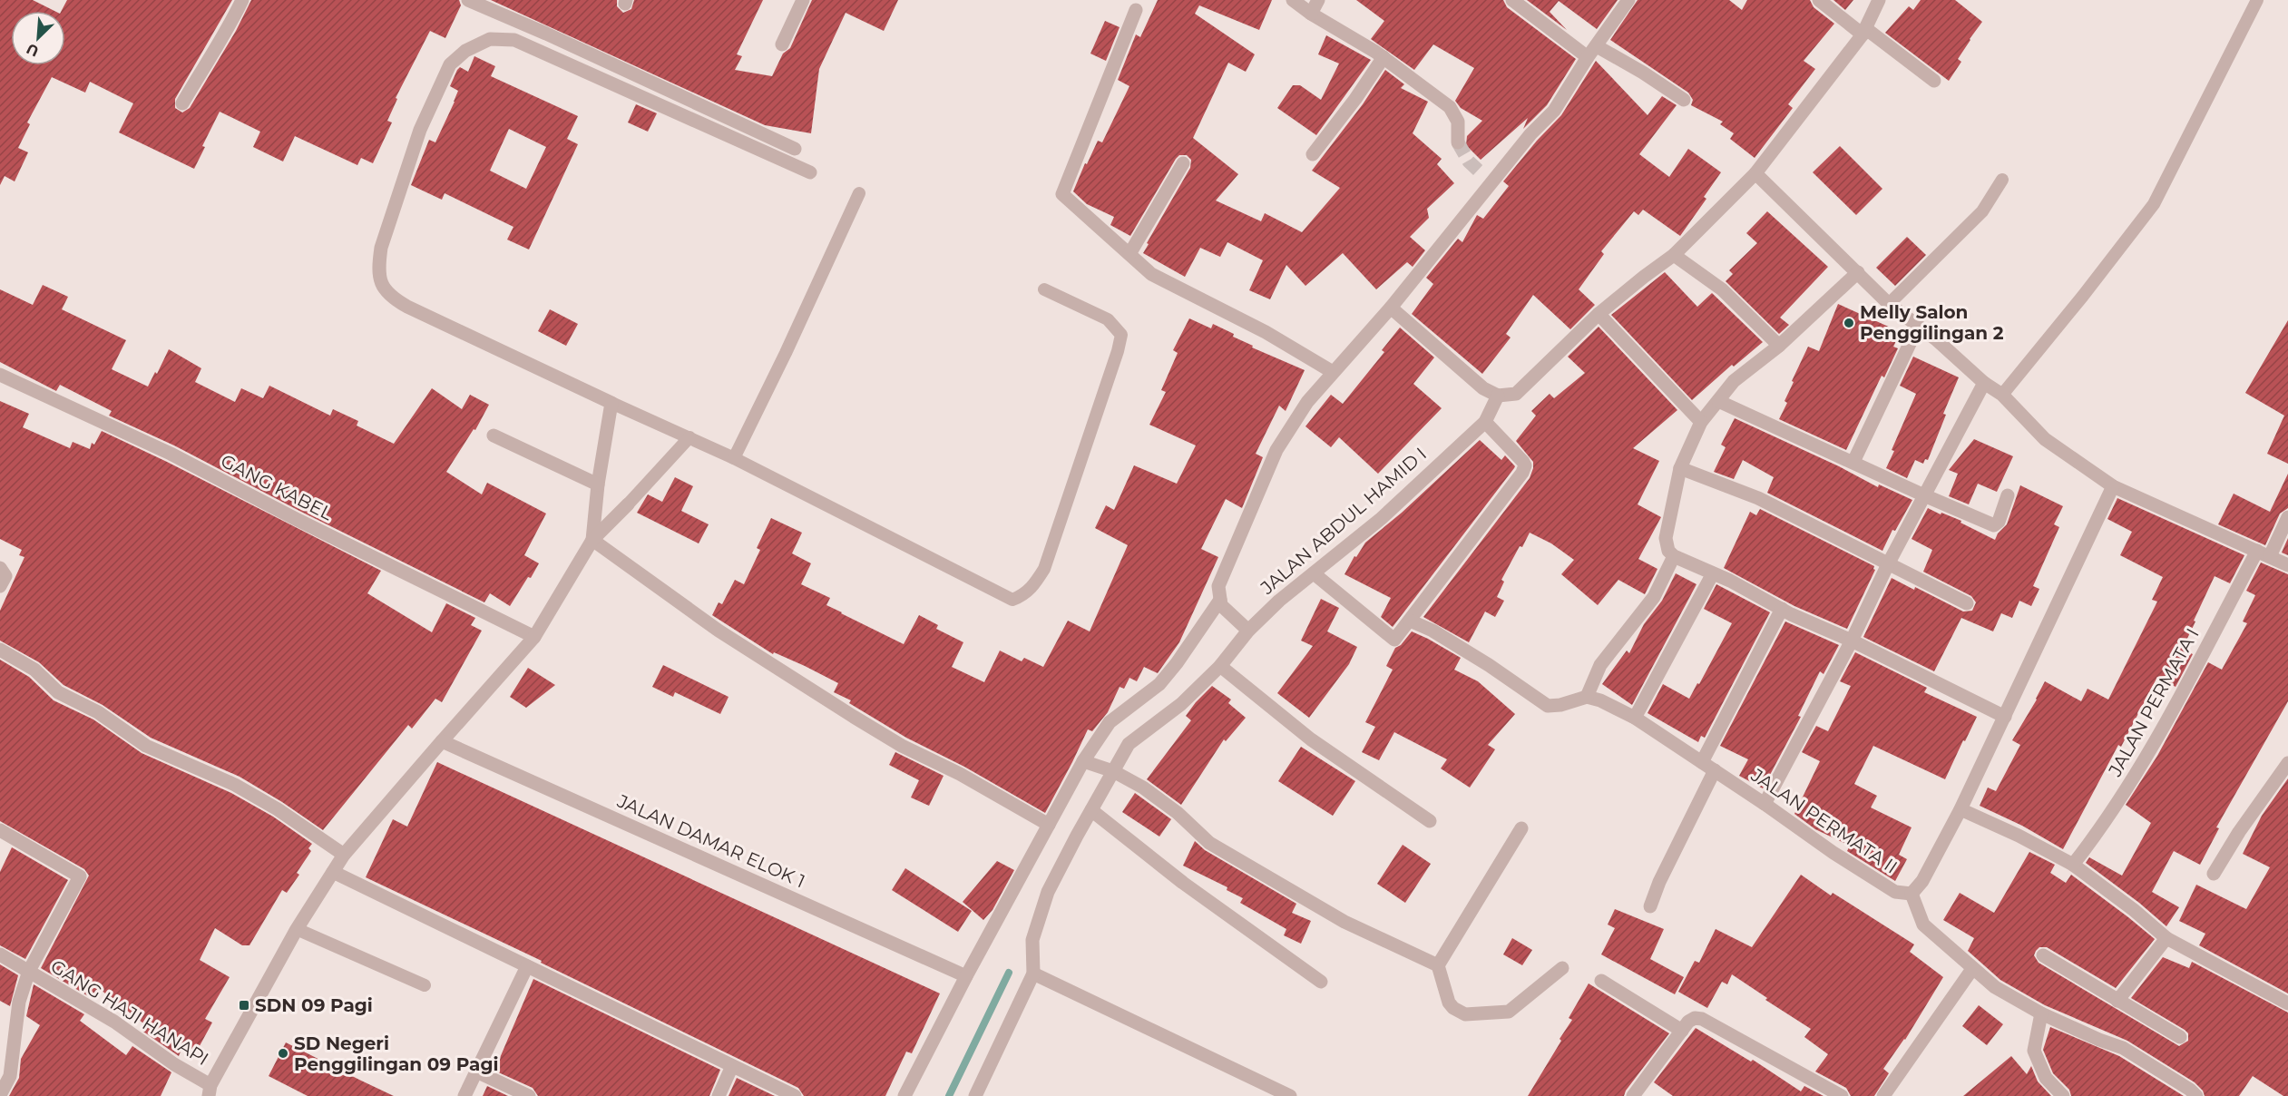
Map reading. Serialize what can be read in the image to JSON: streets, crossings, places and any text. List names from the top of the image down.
{
  "streets": {
    "street": [
      "GANG KABEL",
      "JALAN ABDUL HAMID I",
      "JALAN PERMATA I",
      "JALAN PERMATA II",
      "JALAN DAMAR ELOK 1",
      "GANG HAJI HANAPI"
    ]
  },
  "places": {
    "other": ["Melly Salon Penggilingan 2", "SD Negeri Penggilingan 09 Pagi"],
    "transit": ["SDN 09 Pagi"]
  },
  "north": "bottom left"
}
